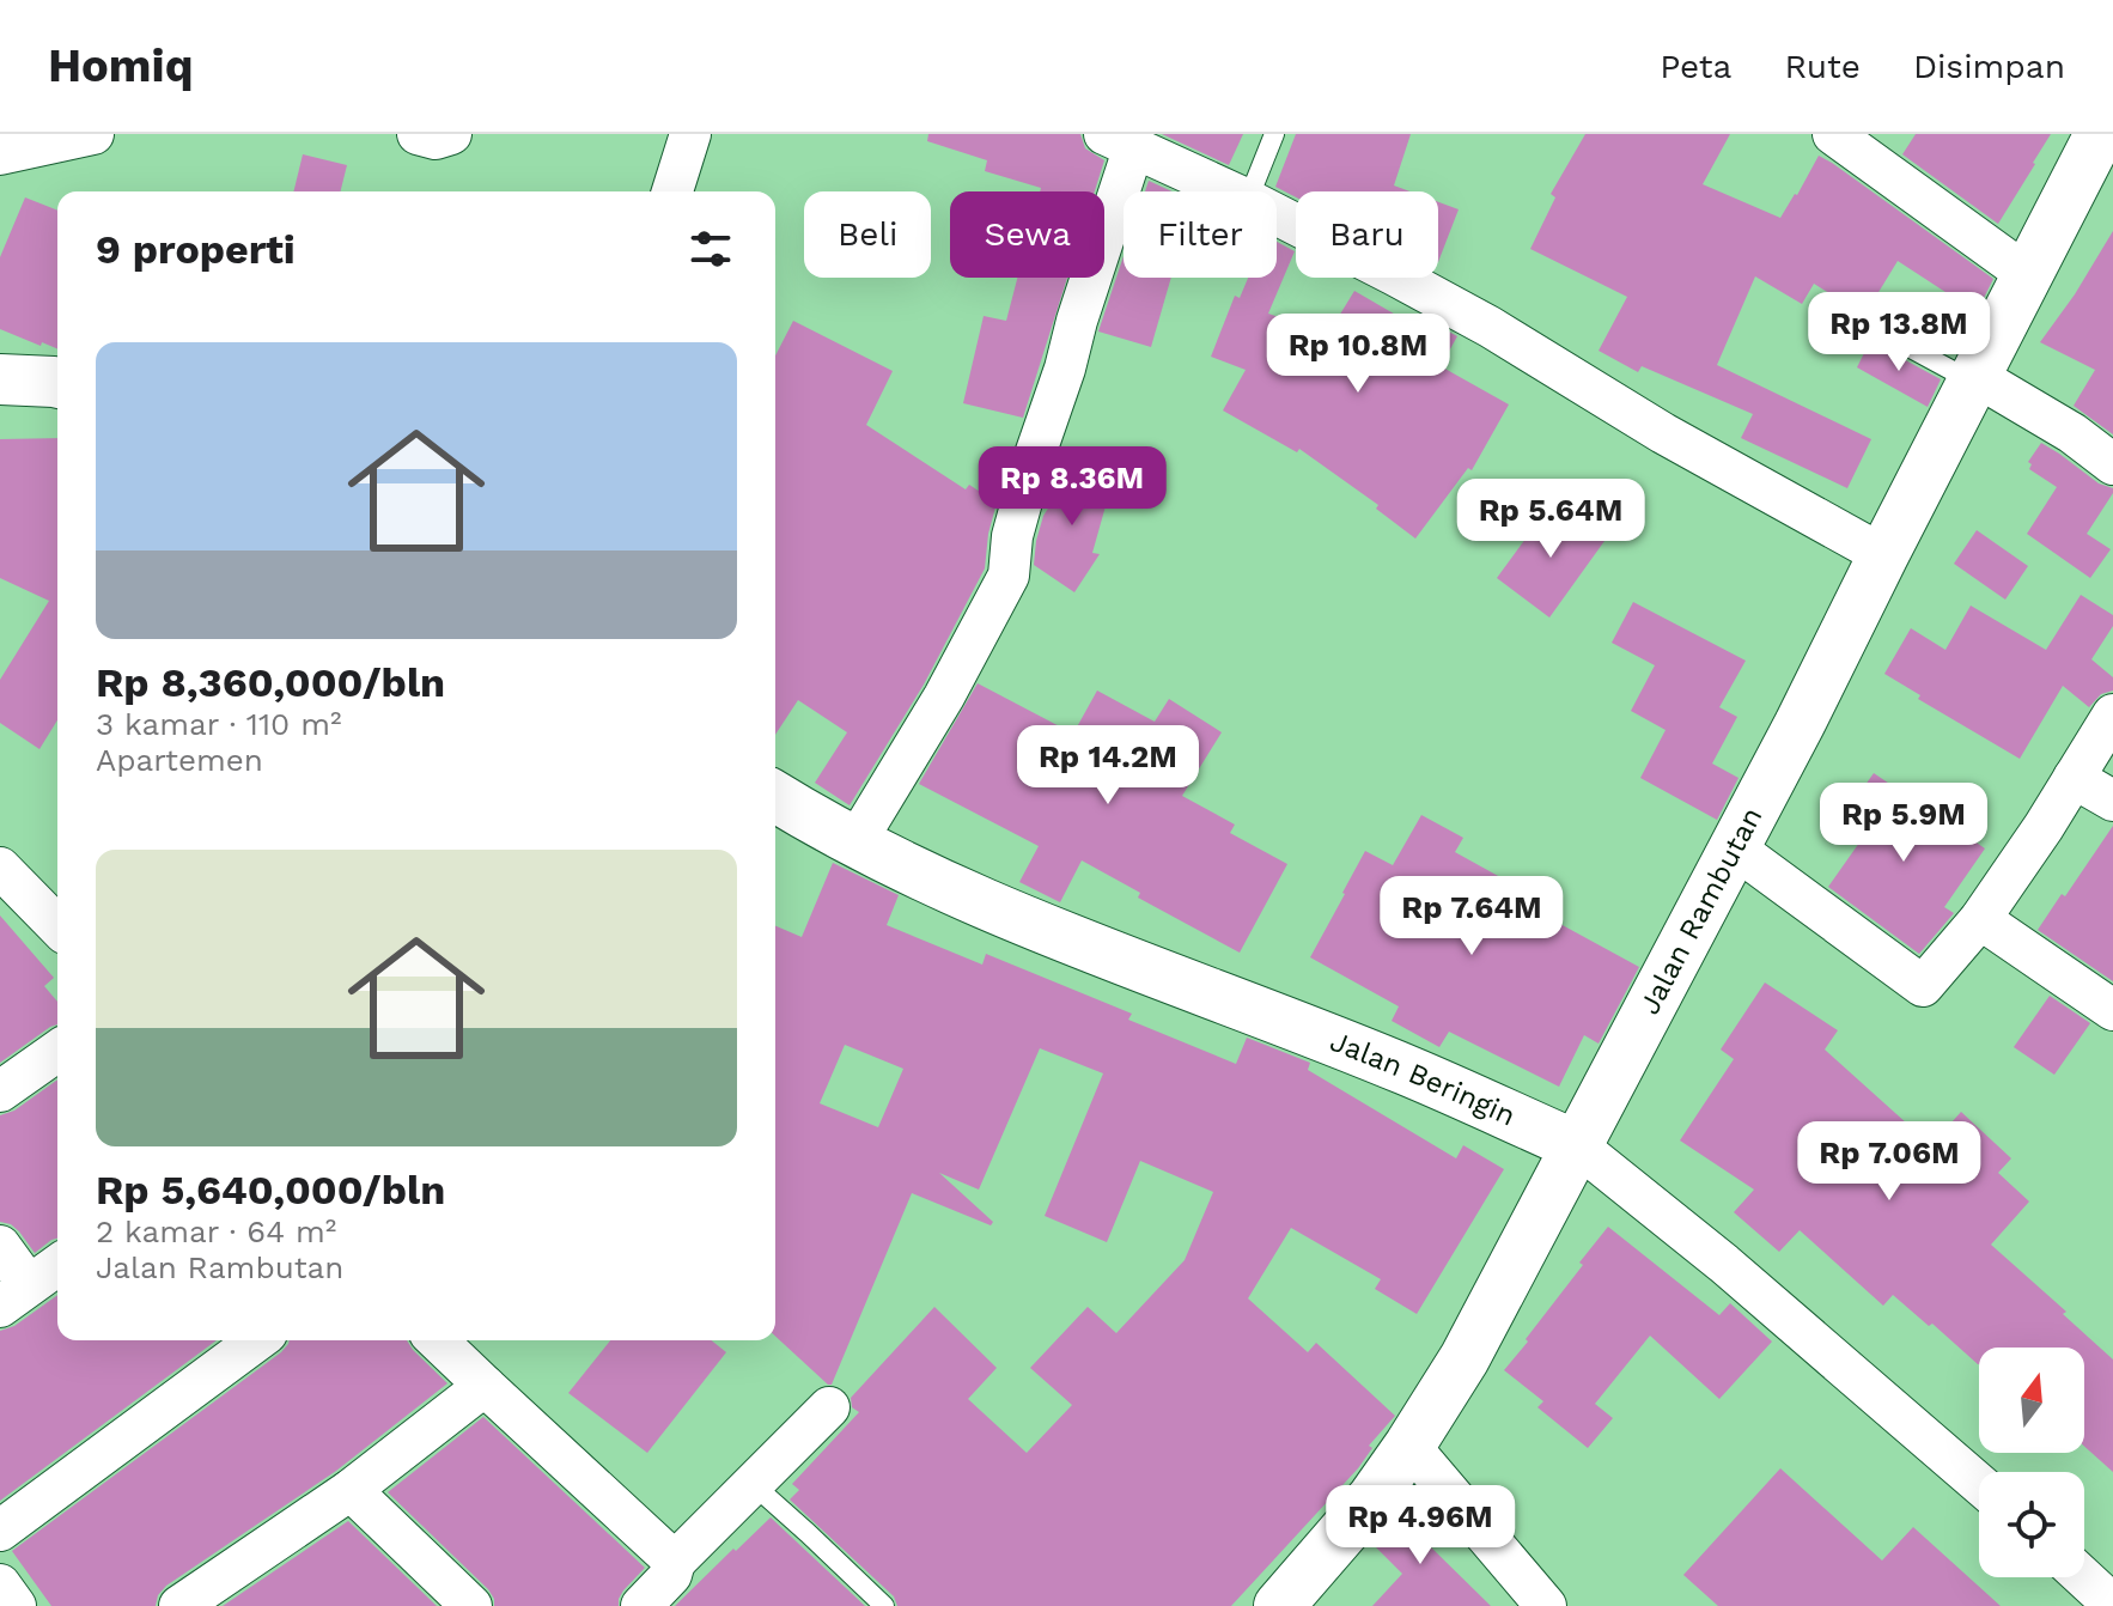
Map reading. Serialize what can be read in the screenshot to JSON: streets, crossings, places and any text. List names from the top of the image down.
{
  "streets": {
    "street": ["Jalan Rambutan", "Jalan Beringin"]
  },
  "crossings": [
    ["Jalan Rambutan", "Jalan Beringin"]
  ],
  "north": "top",
  "page": {
    "header": "Homiq",
    "nav": ["Peta", "Rute", "Disimpan"],
    "chip": [
      "Beli",
      "Sewa",
      "Filter",
      "Baru"
    ],
    "heading": "9 properti",
    "price": [
      "Rp 13.8M",
      "Rp 10.8M",
      "Rp 8.36M",
      "Rp 5.64M",
      "Rp 14.2M",
      "Rp 5.9M",
      "Rp 7.64M",
      "Rp 7.06M",
      "Rp 4.96M"
    ],
    "list": [
      {
        "name": "Rp 8,360,000/bln",
        "note": "3 kamar · 110 m² · Apartemen"
      },
      {
        "name": "Rp 5,640,000/bln",
        "note": "2 kamar · 64 m² · Jalan Rambutan"
      }
    ]
  }
}
